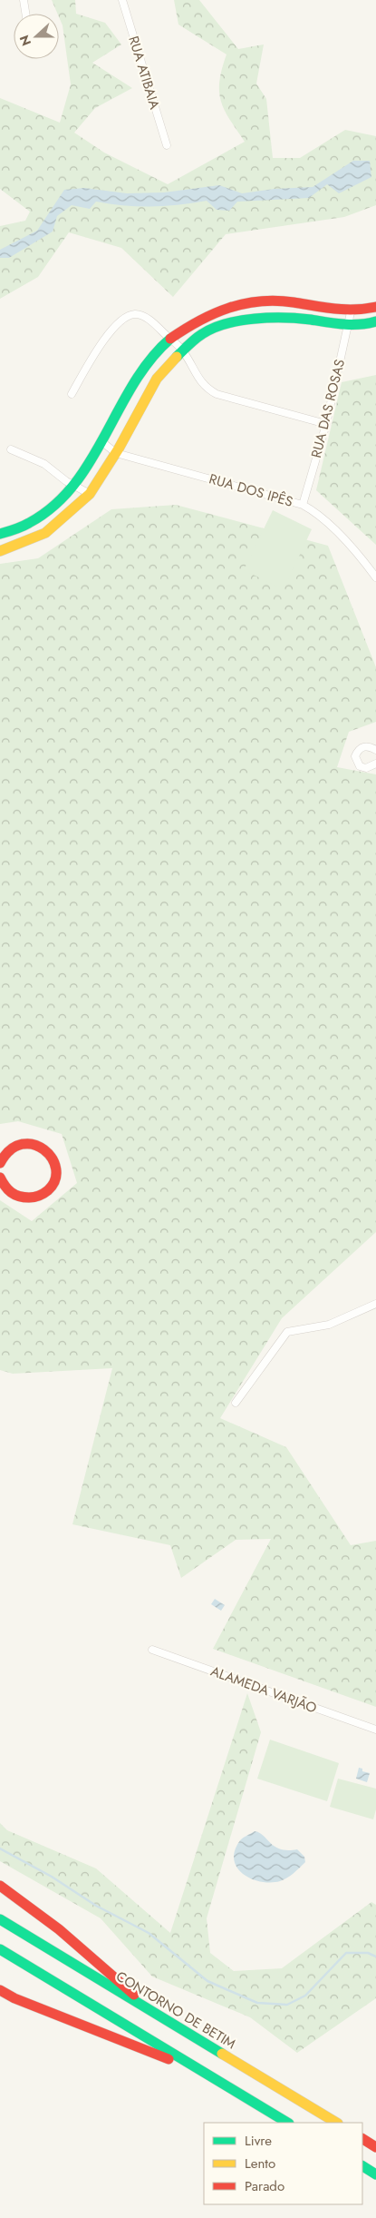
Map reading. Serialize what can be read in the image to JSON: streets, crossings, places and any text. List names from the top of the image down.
{
  "streets": {
    "main road": ["CONTORNO DE BETIM"],
    "street": [
      "RUA ATIBAIA",
      "RUA DAS ROSAS",
      "RUA DOS IPÊS",
      "ALAMEDA VARJÃO"
    ]
  },
  "crossings": [
    ["RUA DAS ROSAS", "RUA DOS IPÊS"]
  ],
  "legend": ["Livre", "Lento", "Parado"],
  "north": "left"
}
